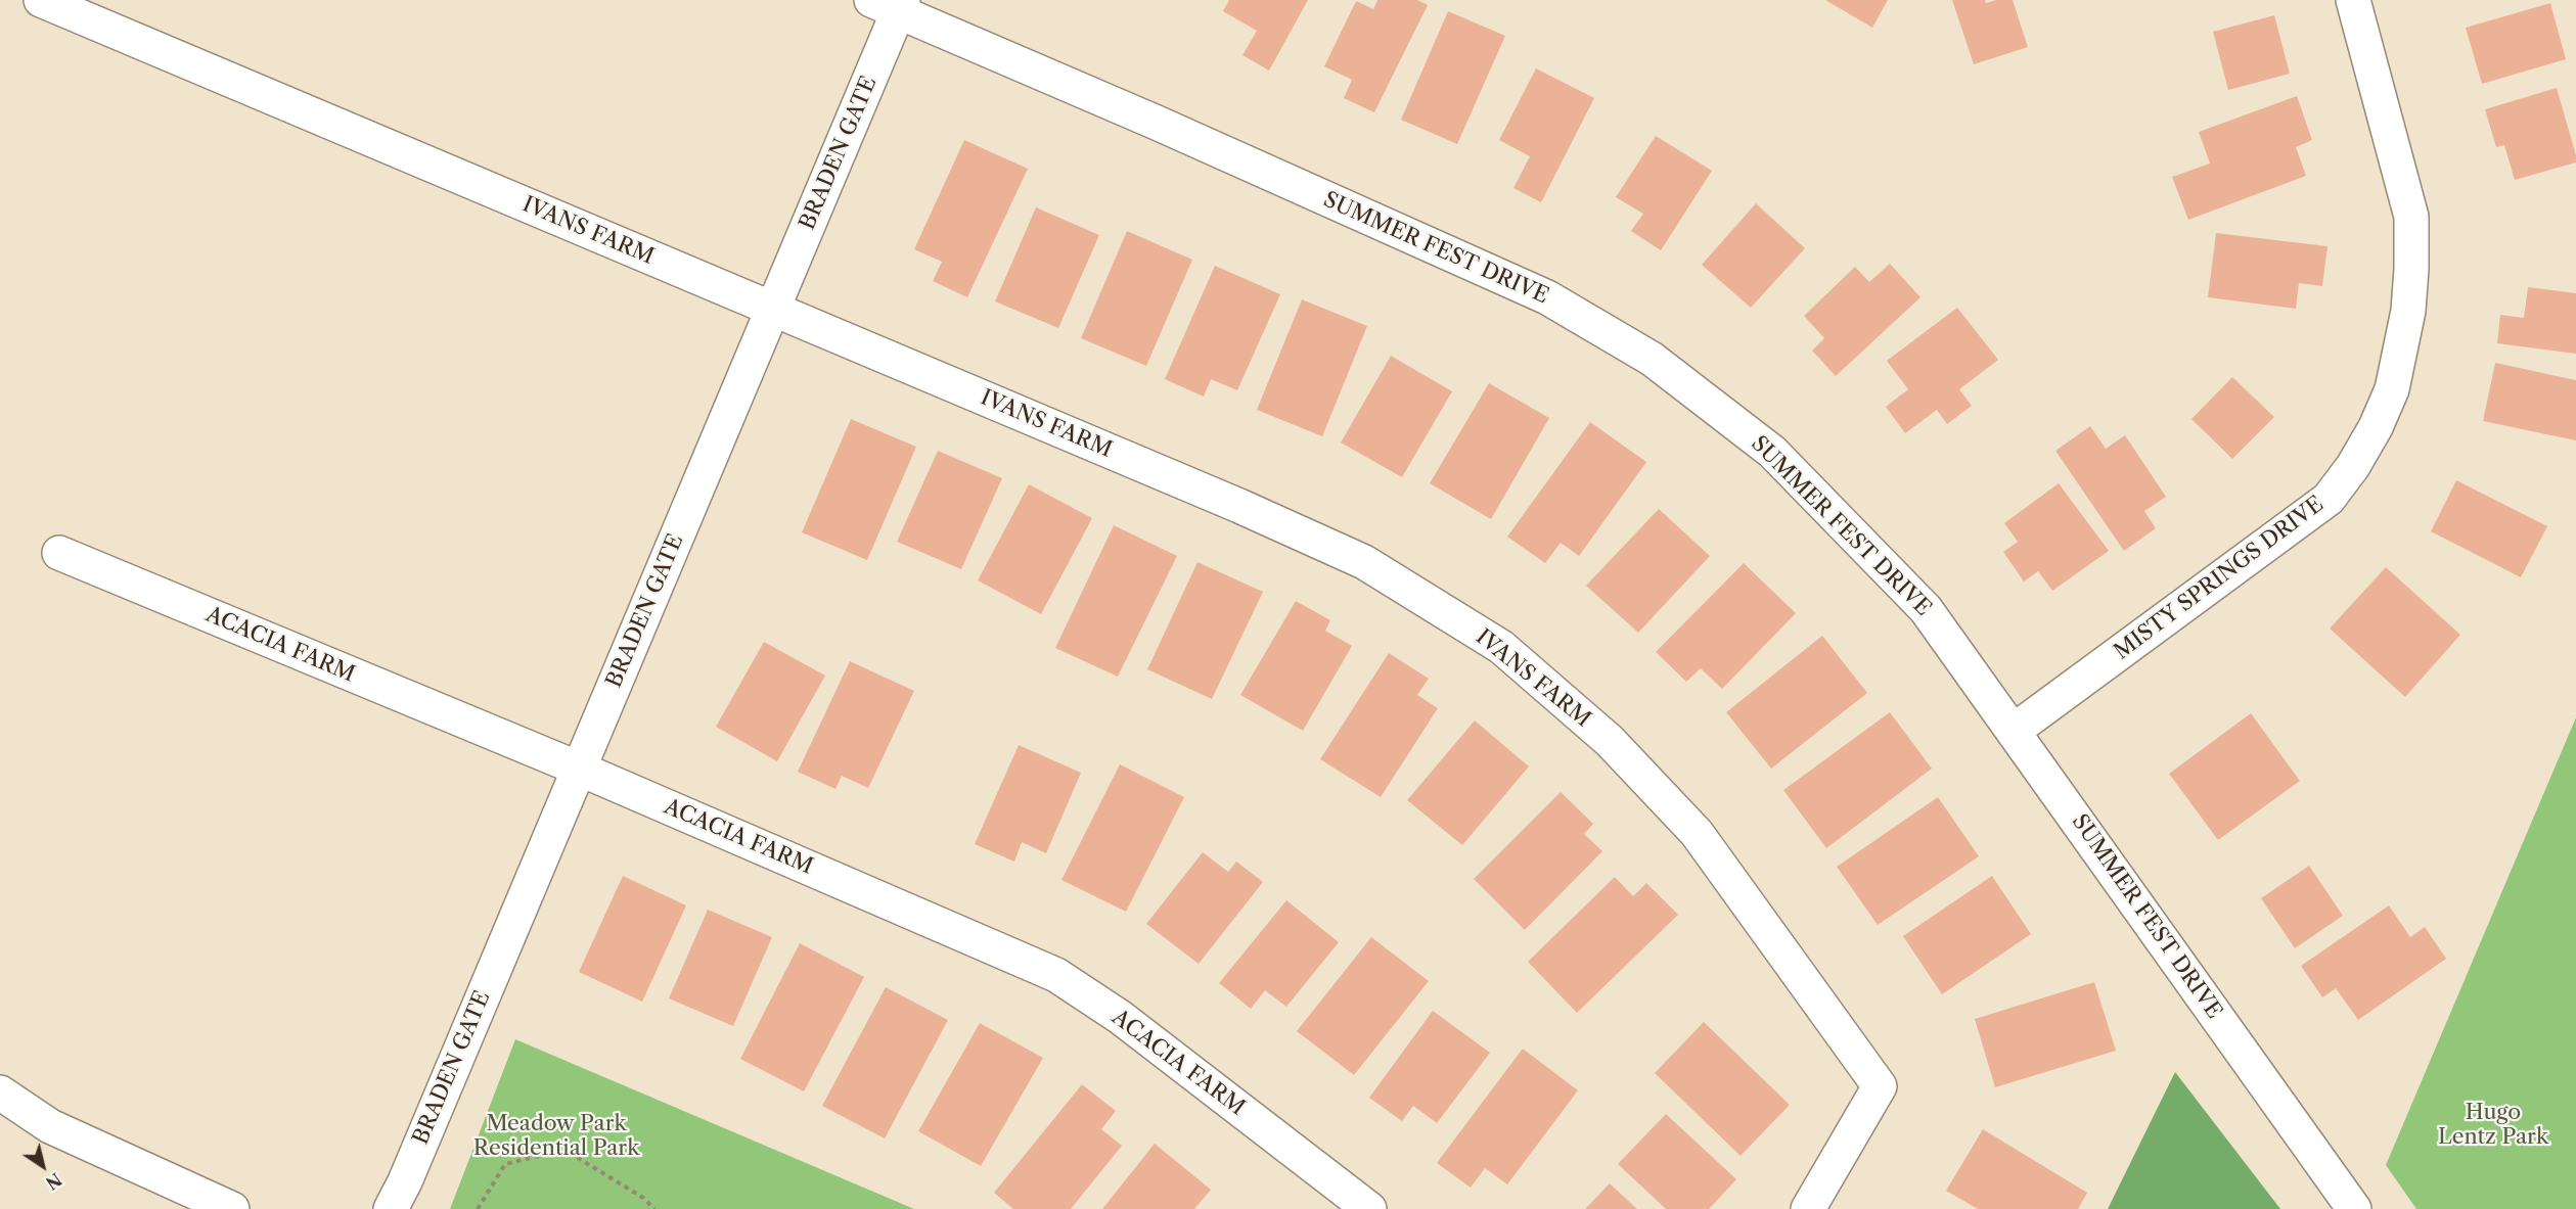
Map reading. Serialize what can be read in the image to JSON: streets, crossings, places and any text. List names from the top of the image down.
{
  "streets": {
    "street": [
      "BRADEN GATE",
      "IVANS FARM",
      "SUMMER FEST DRIVE",
      "MISTY SPRINGS DRIVE",
      "ACACIA FARM"
    ]
  },
  "crossings": [
    ["BRADEN GATE", "IVANS FARM"],
    ["BRADEN GATE", "SUMMER FEST DRIVE"],
    ["BRADEN GATE", "ACACIA FARM"],
    ["SUMMER FEST DRIVE", "MISTY SPRINGS DRIVE"]
  ],
  "parks": ["Hugo Lentz Park", "Meadow Park Residential Park"],
  "north": "bottom right"
}
